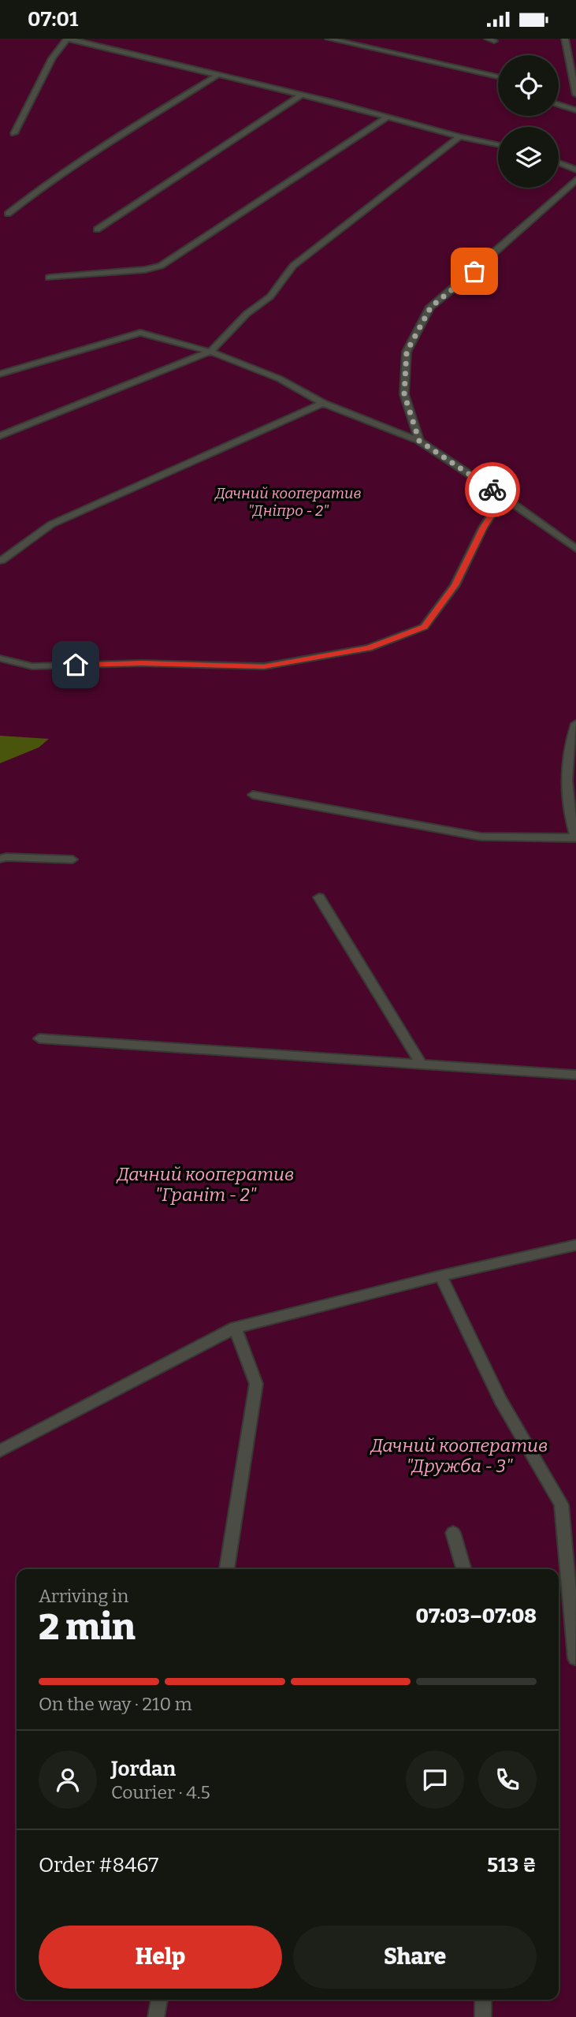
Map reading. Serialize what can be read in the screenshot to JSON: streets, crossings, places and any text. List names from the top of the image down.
{
  "parks": ["Дачний кооператив \"Дніпро - 2\"", "Дачний кооператив \"Граніт - 2\"", "Дачний кооператив \"Дружба - 3\""],
  "page": {
    "status": "07:01",
    "heading": ["2 min", "Arriving in", "07:03–07:08"],
    "panel": [
      "Jordan",
      "Courier · 4.5",
      "Order #8467",
      "513 ₴"
    ],
    "bar": "On the way · 210 m",
    "buttons": ["Help", "Share"]
  }
}
